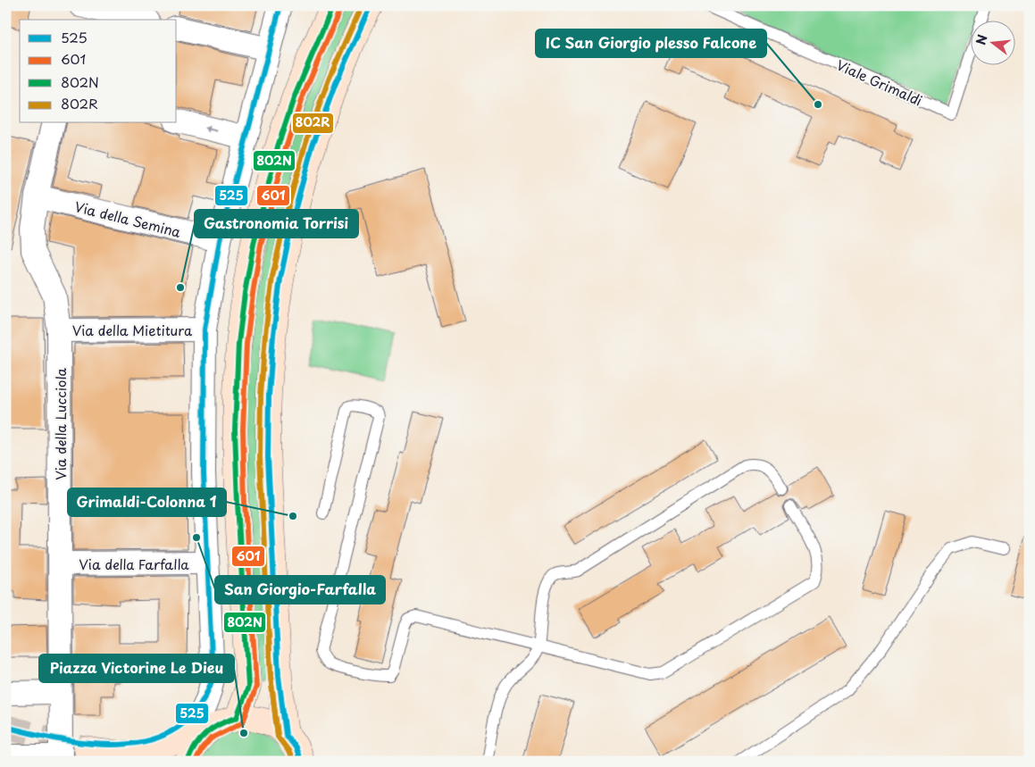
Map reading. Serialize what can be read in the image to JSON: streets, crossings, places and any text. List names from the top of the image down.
{
  "streets": {
    "street": [
      "Via della Semina",
      "Via della Mietitura",
      "Via della Lucciola",
      "Via della Farfalla"
    ],
    "lane": ["Viale Grimaldi"]
  },
  "crossings": [
    ["Via della Semina", "Via della Lucciola"],
    ["Via della Mietitura", "Via della Lucciola"],
    ["Via della Lucciola", "Via della Farfalla"]
  ],
  "places": [
    "IC San Giorgio plesso Falcone",
    "Gastronomia Torrisi",
    "Grimaldi-Colonna 1",
    "San Giorgio-Farfalla",
    "Piazza Victorine Le Dieu"
  ],
  "lines": [
    "transit line 525",
    "transit line 802N",
    "transit line 802R",
    "transit line 601"
  ],
  "legend": [
    "525",
    "601",
    "802N",
    "802R"
  ],
  "north": "left"
}
